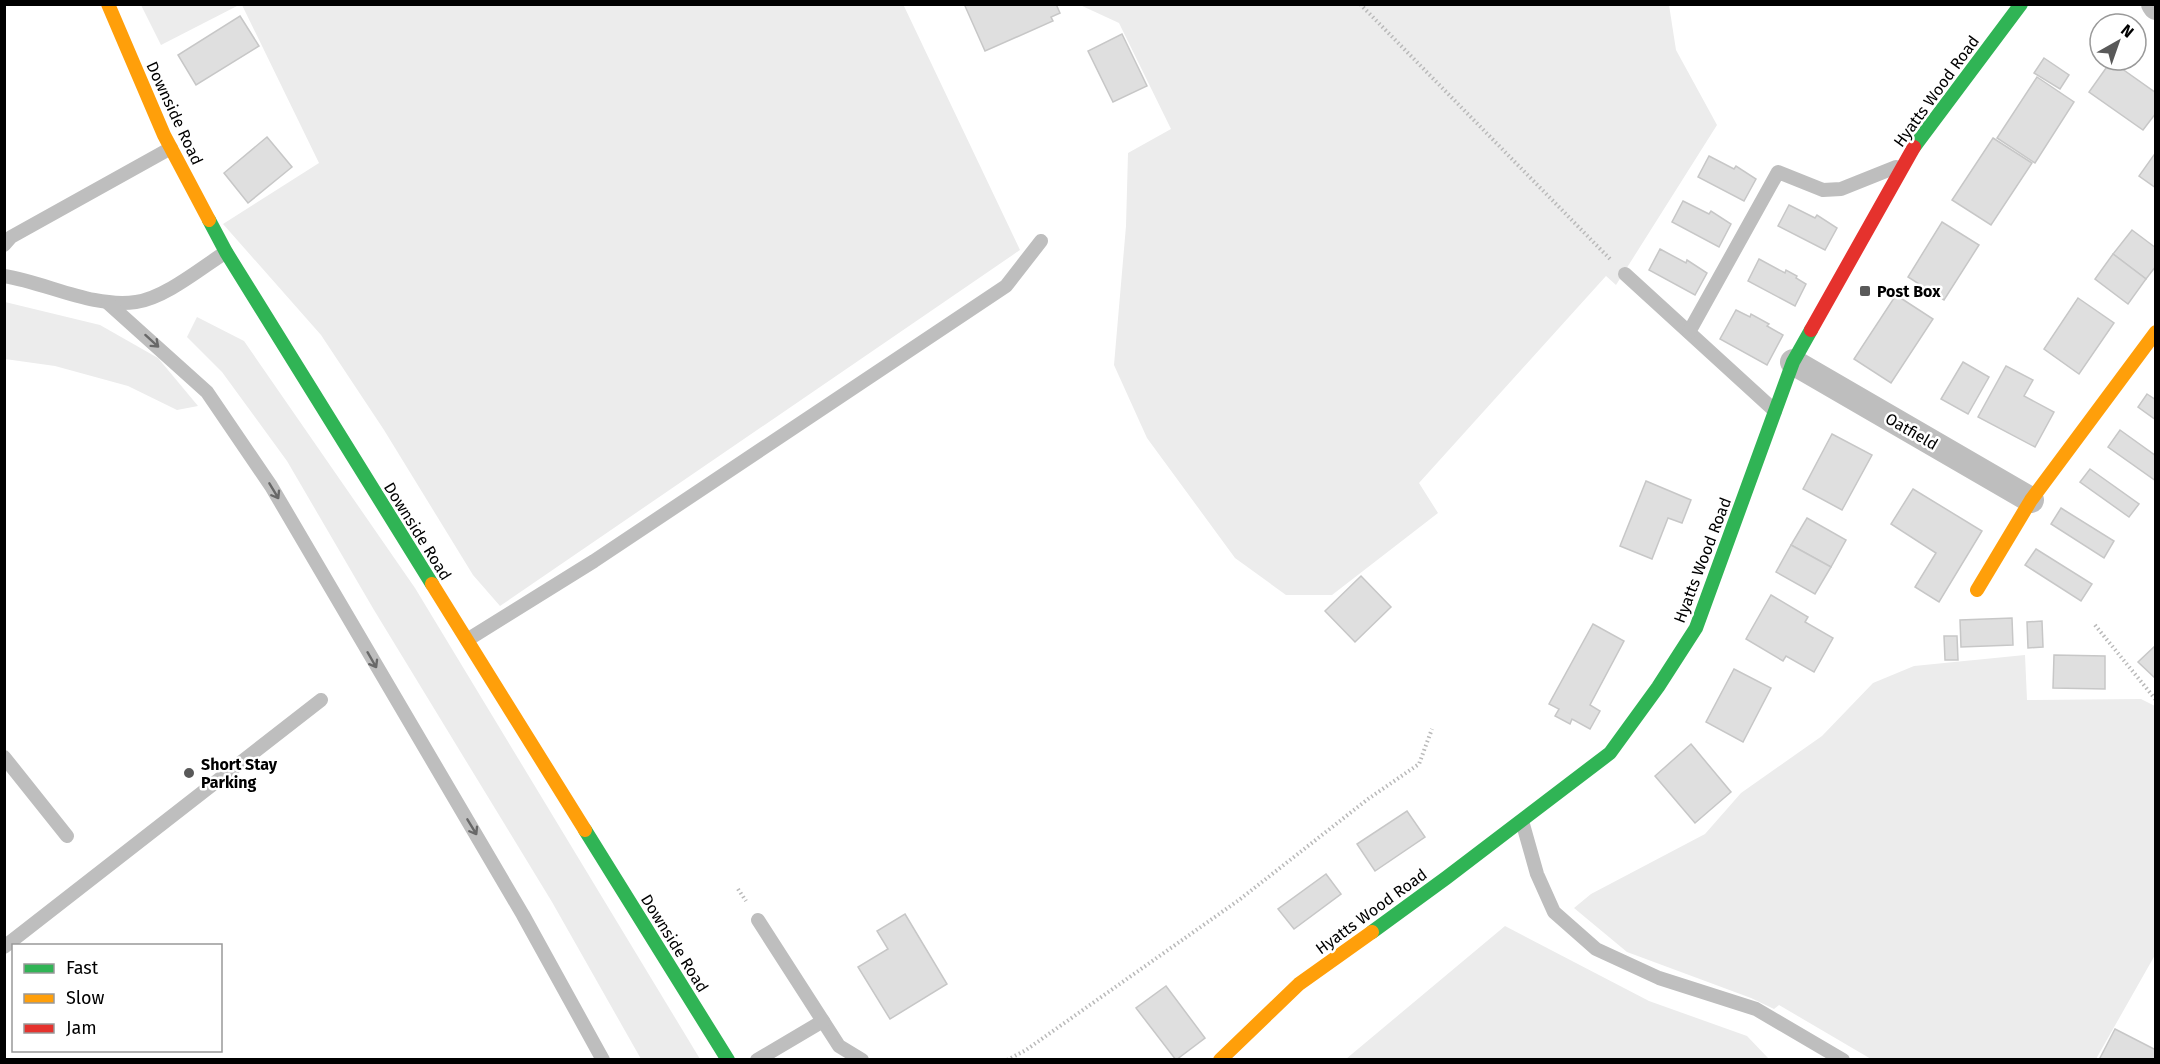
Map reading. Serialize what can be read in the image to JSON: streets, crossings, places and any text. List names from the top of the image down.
{
  "streets": {
    "street": ["Hyatts Wood Road", "Downside Road", "Oatfield"]
  },
  "crossings": [
    ["Hyatts Wood Road", "Oatfield"]
  ],
  "places": {
    "transit": ["Post Box"],
    "other": ["Short Stay Parking"]
  },
  "legend": ["Fast", "Slow", "Jam"],
  "north": "top right"
}
